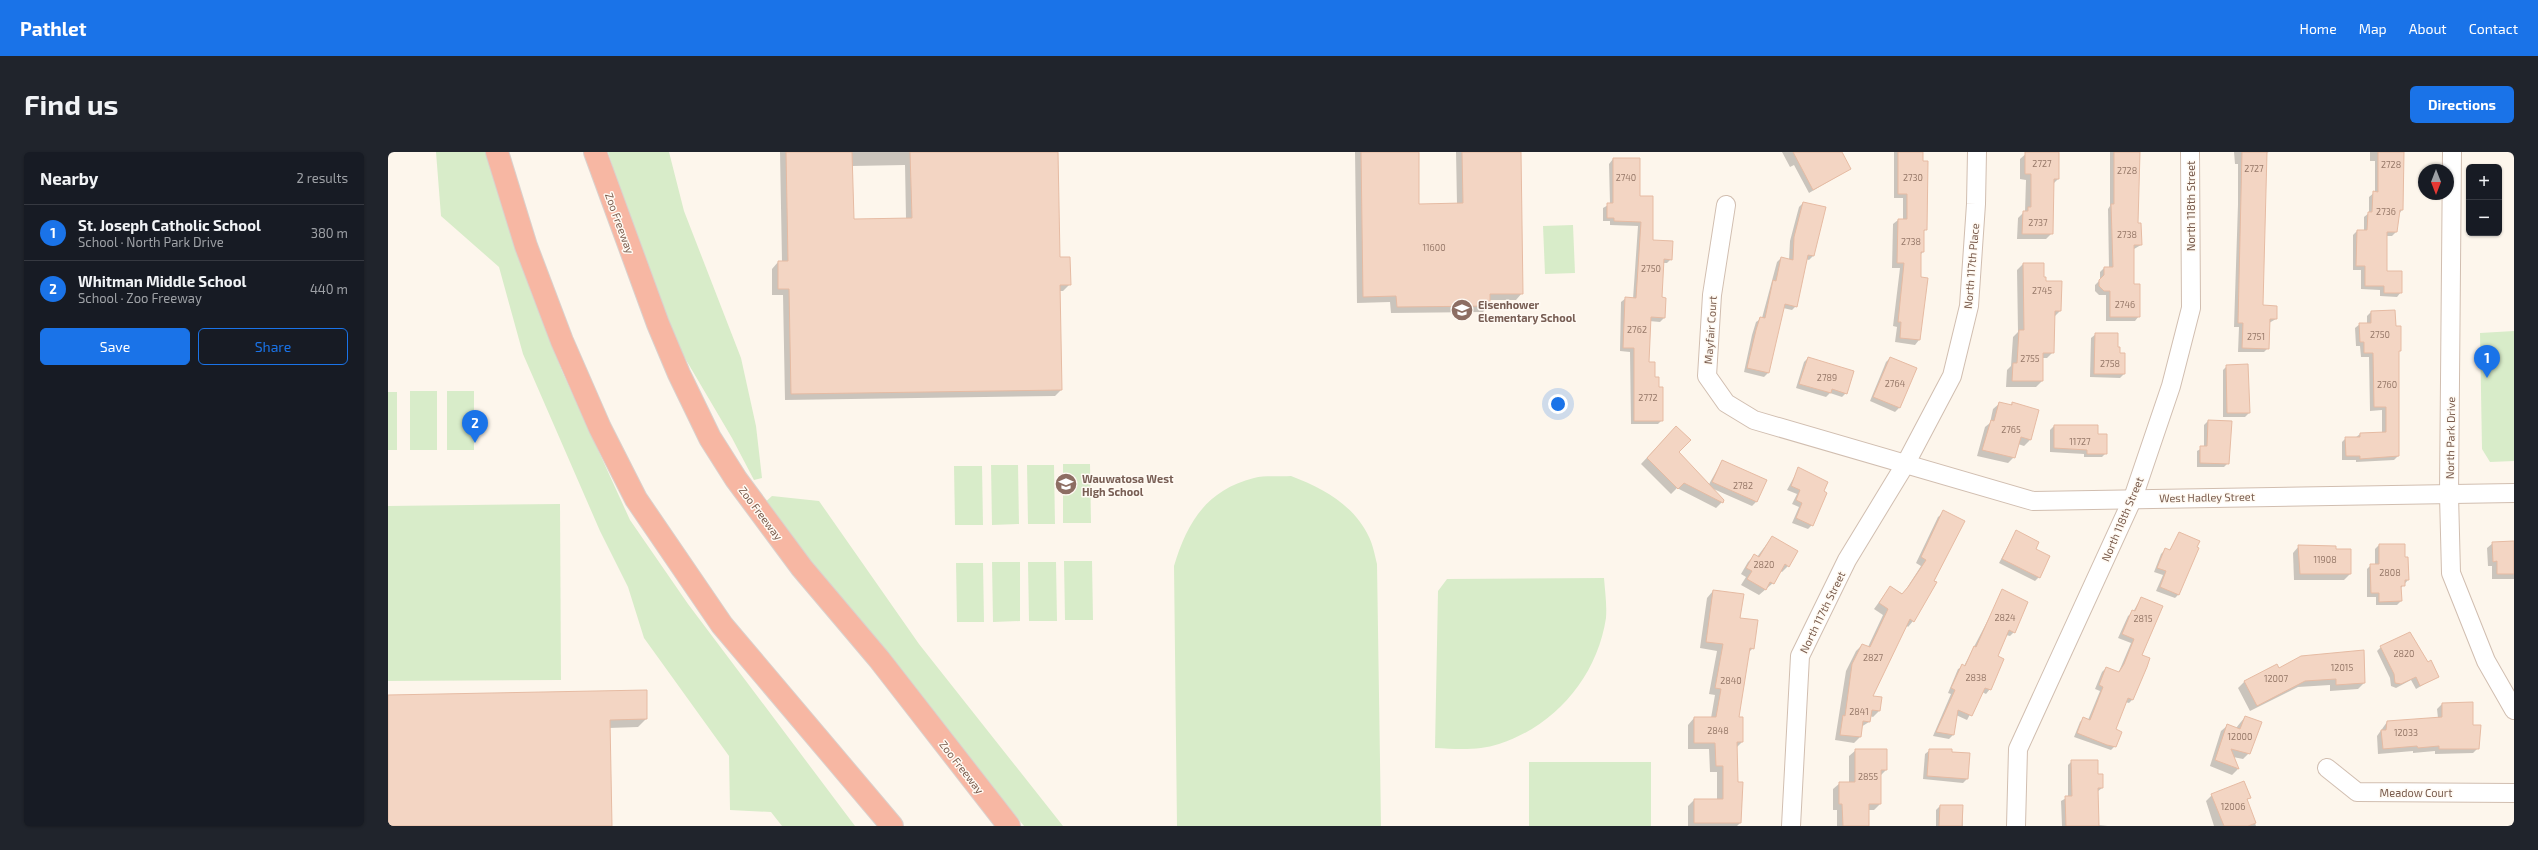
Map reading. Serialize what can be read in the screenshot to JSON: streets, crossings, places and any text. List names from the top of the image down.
{
  "streets": {
    "highway": ["Zoo Freeway"],
    "street": [
      "North 118th Street",
      "North 117th Place",
      "Mayfair Court",
      "North Park Drive",
      "West Hadley Street",
      "North 117th Street",
      "Meadow Court"
    ]
  },
  "crossings": [
    ["North 118th Street", "West Hadley Street"],
    ["North 117th Place", "Mayfair Court"],
    ["North 117th Place", "West Hadley Street"],
    ["North 117th Place", "North 117th Street"],
    ["Mayfair Court", "West Hadley Street"],
    ["Mayfair Court", "North 117th Street"],
    ["North Park Drive", "West Hadley Street"],
    ["West Hadley Street", "North 117th Street"]
  ],
  "places": {
    "school or university": ["Eisenhower Elementary School", "Wauwatosa West High School"]
  },
  "house_numbers": [
    "2727",
    "2728",
    "2727",
    "2728",
    "2740",
    "2730",
    "2736",
    "2737",
    "2738",
    "2738",
    "11600",
    "2750",
    "2745",
    "2746",
    "2762",
    "2750",
    "2751",
    "2755",
    "2758",
    "2789",
    "2764",
    "2760",
    "2772",
    "2765",
    "11727",
    "2782",
    "11908",
    "2820",
    "2808",
    "2824",
    "2815",
    "2820",
    "2827",
    "12015",
    "2838",
    "12007",
    "2840",
    "2841",
    "2848",
    "12033",
    "12000",
    "2855",
    "12006"
  ],
  "north": "bottom",
  "page": {
    "header": "Pathlet",
    "nav": [
      "Home",
      "Map",
      "About",
      "Contact"
    ],
    "buttons": [
      "Directions",
      ["Save", "Share"]
    ],
    "title": "Find us",
    "heading": ["Nearby", "2 results"],
    "map_buttons": ["+", "−"],
    "list": [
      {
        "mark": "1",
        "name": "St. Joseph Catholic School",
        "note": "School · North Park Drive",
        "value": "380 m"
      },
      {
        "mark": "2",
        "name": "Whitman Middle School",
        "note": "School · Zoo Freeway",
        "value": "440 m"
      }
    ],
    "pins": ["1", "2"]
  }
}
